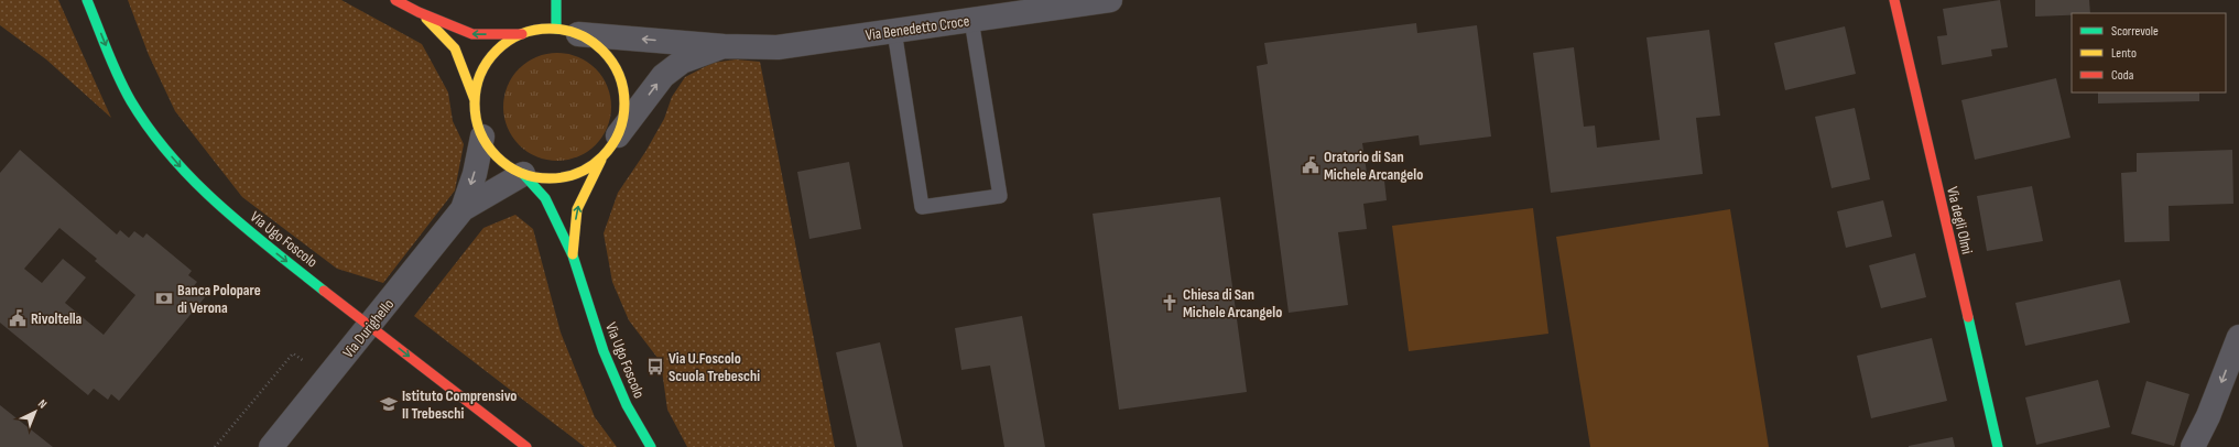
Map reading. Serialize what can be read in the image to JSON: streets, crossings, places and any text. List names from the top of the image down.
{
  "streets": {
    "street": [
      "Via Benedetto Croce",
      "Via degli Olmi",
      "Via Ugo Foscolo",
      "Via Durighello"
    ]
  },
  "crossings": [
    ["Via Benedetto Croce", "Via Ugo Foscolo"],
    ["Via Benedetto Croce", "Via Durighello"],
    ["Via Ugo Foscolo", "Via Durighello"]
  ],
  "places": {
    "public building": ["Oratorio di San Michele Arcangelo", "Rivoltella"],
    "bank": ["Banca Polopare di Verona"],
    "church": ["Chiesa di San Michele Arcangelo"],
    "bus stop": ["Via U.Foscolo Scuola Trebeschi"],
    "school or university": ["Istituto Comprensivo II Trebeschi"]
  },
  "legend": ["Scorrevole", "Lento", "Coda"],
  "north": "top right"
}
